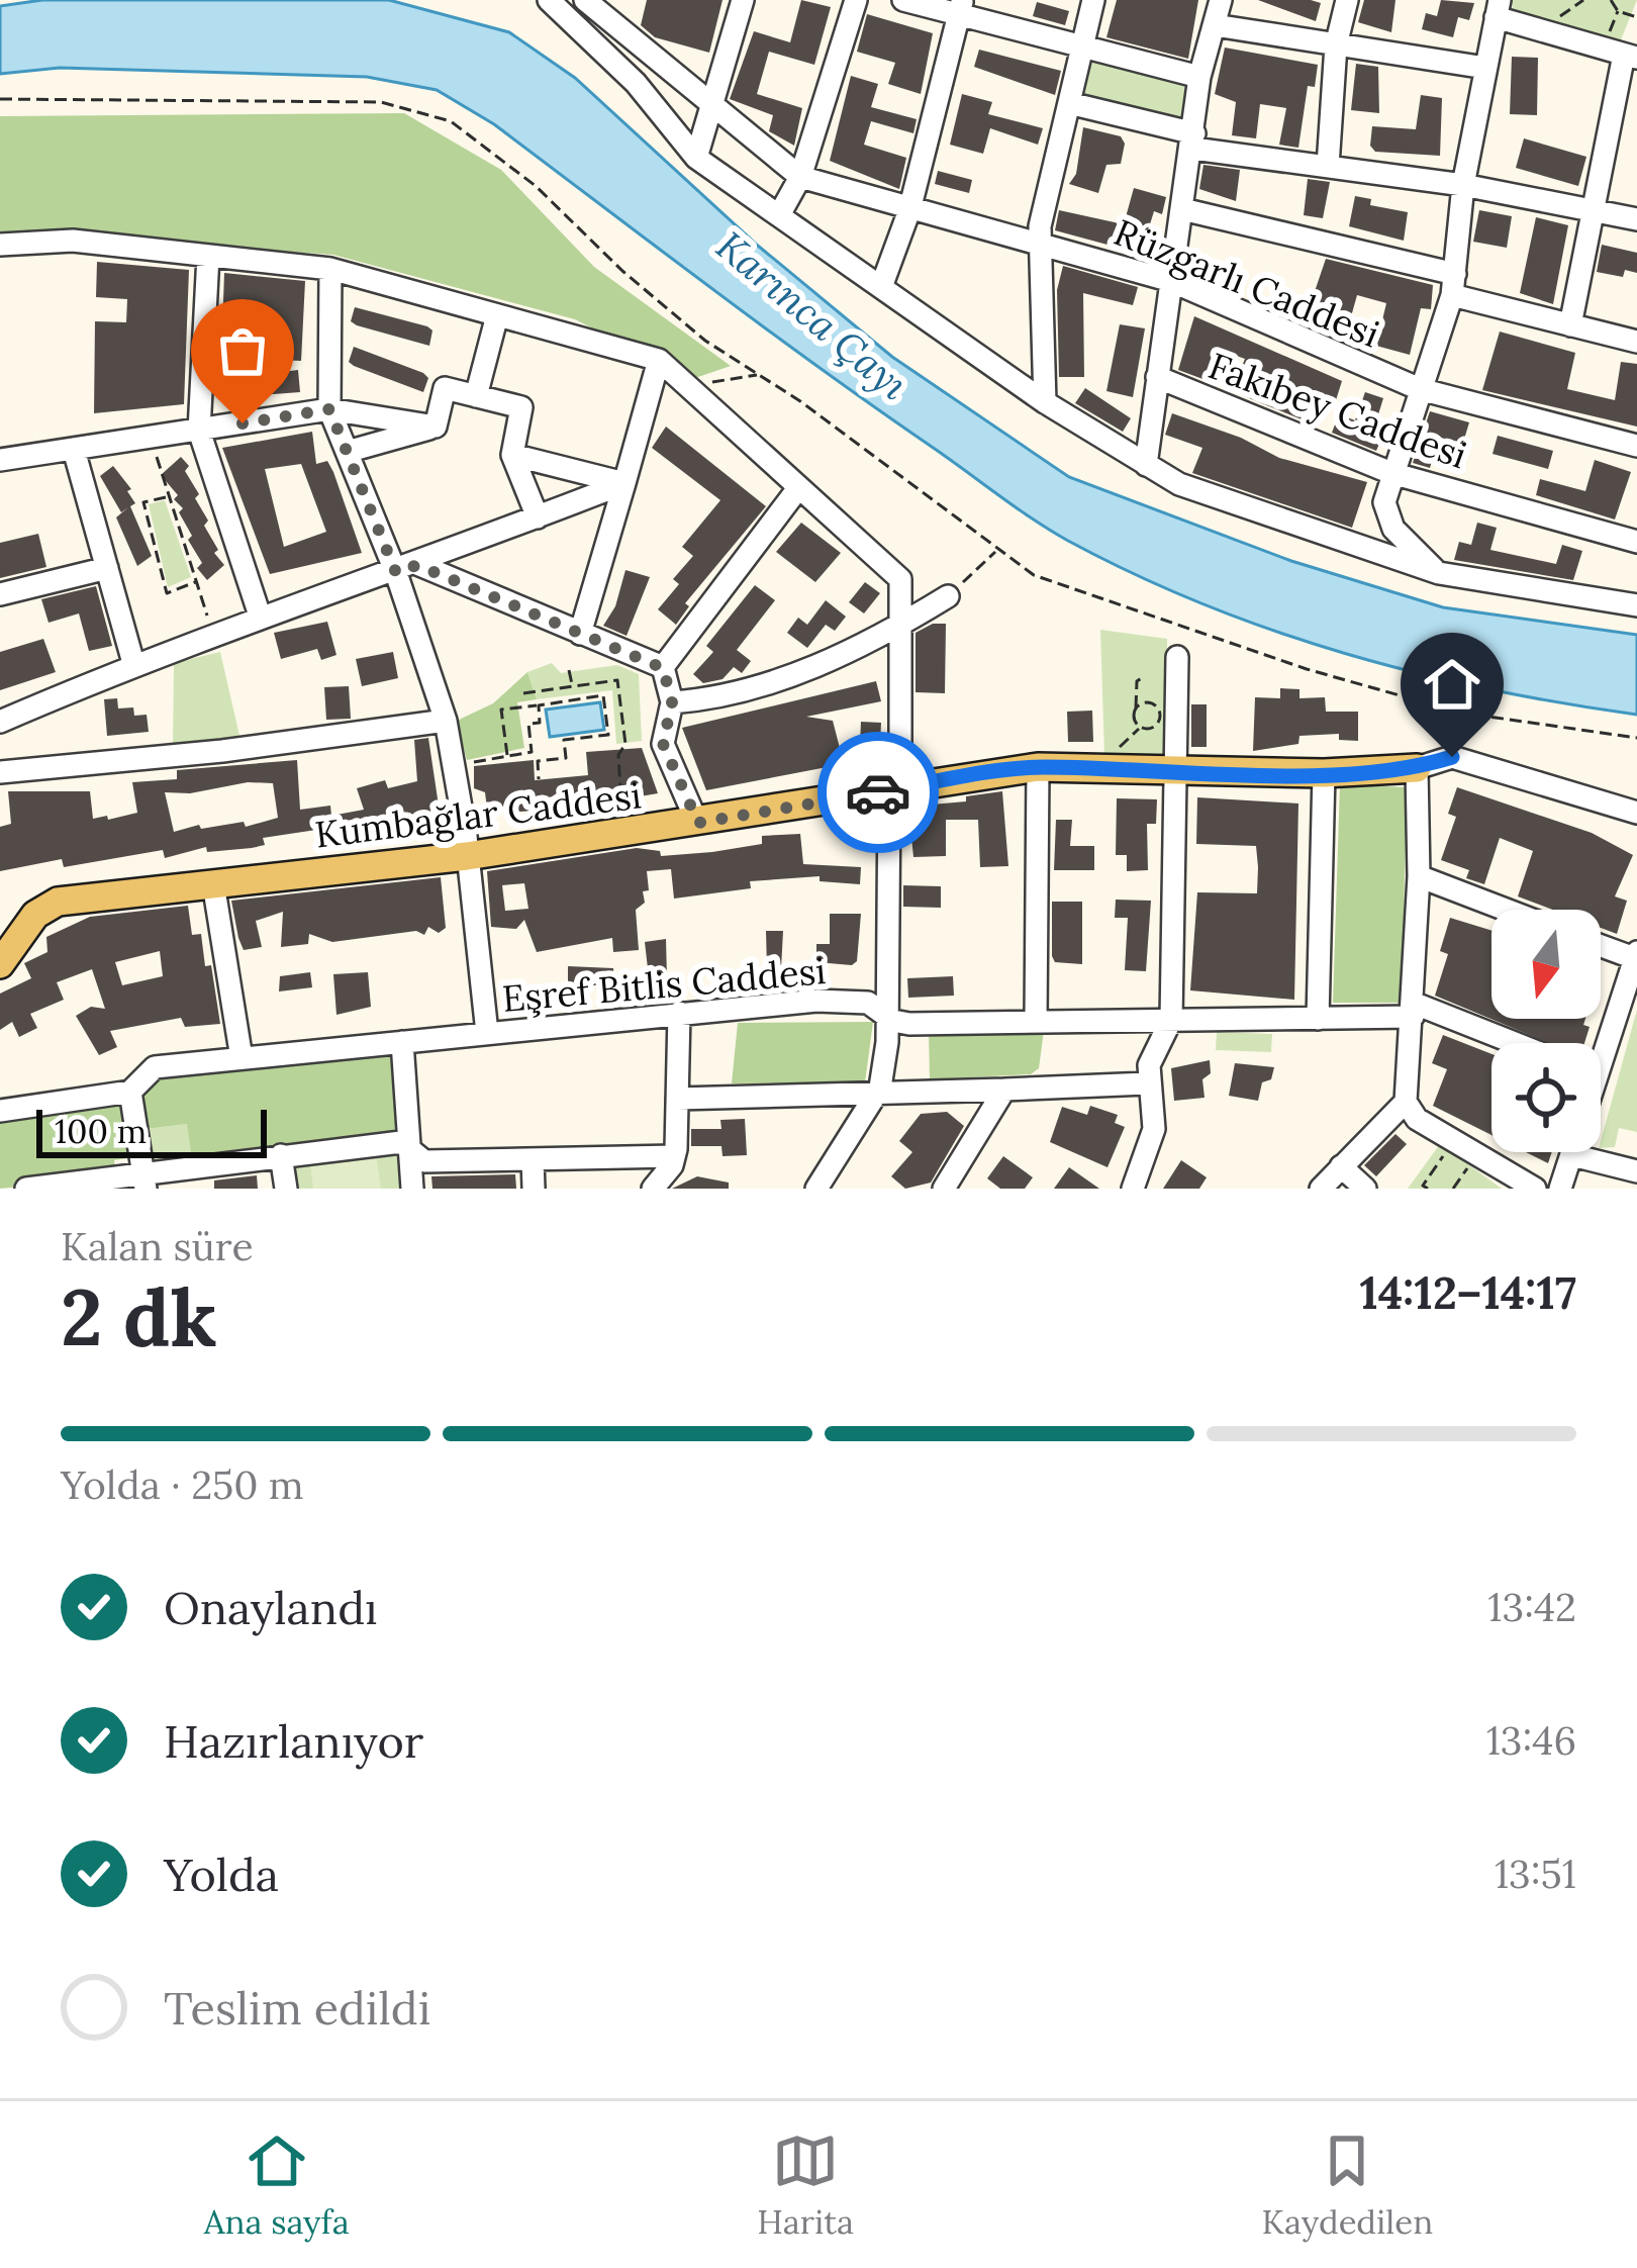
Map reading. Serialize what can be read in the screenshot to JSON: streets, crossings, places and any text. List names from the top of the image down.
{
  "streets": {
    "main road": ["Kumbağlar Caddesi"],
    "street": ["Rüzgarlı Caddesi", "Fakıbey Caddesi", "Eşref Bitlis Caddesi"]
  },
  "water": ["Karınca Çayı"],
  "scale_bar": "100 m",
  "north": "bottom",
  "page": {
    "scale": "100 m",
    "heading": ["2 dk", "Kalan süre", "14:12–14:17"],
    "bar": "Yolda · 250 m",
    "list": [
      ["Onaylandı", "13:42"],
      ["Hazırlanıyor", "13:46"],
      ["Yolda", "13:51"],
      "Teslim edildi"
    ],
    "tabs": ["Ana sayfa", "Harita", "Kaydedilen"]
  }
}
